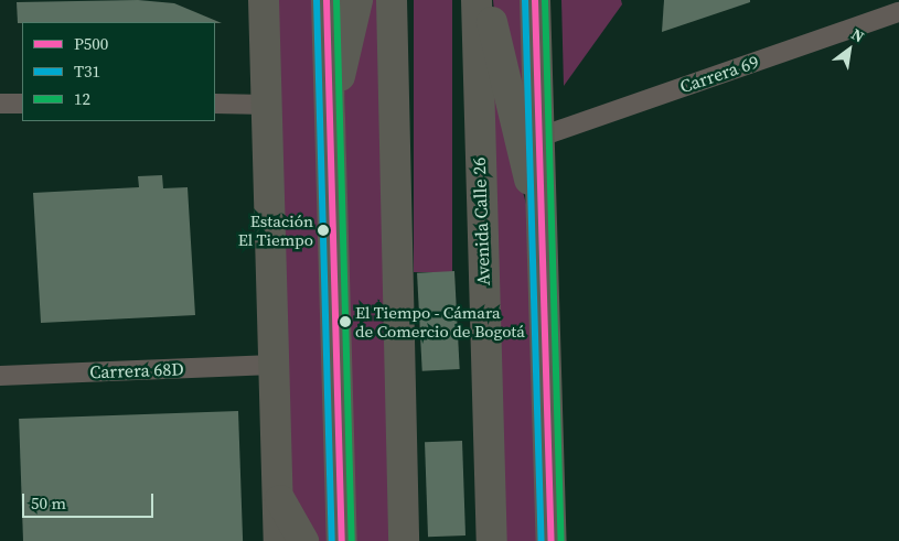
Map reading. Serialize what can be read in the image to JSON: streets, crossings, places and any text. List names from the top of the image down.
{
  "streets": {
    "main road": ["Avenida Calle 26"],
    "street": ["Carrera 69", "Carrera 68D"]
  },
  "places": ["Estación El Tiempo", "El Tiempo - Cámara de Comercio de Bogotá"],
  "lines": ["transit line P500", "transit line T31", "transit line 12"],
  "legend": ["P500", "T31", "12"],
  "scale_bar": "50 m",
  "north": "top right"
}
